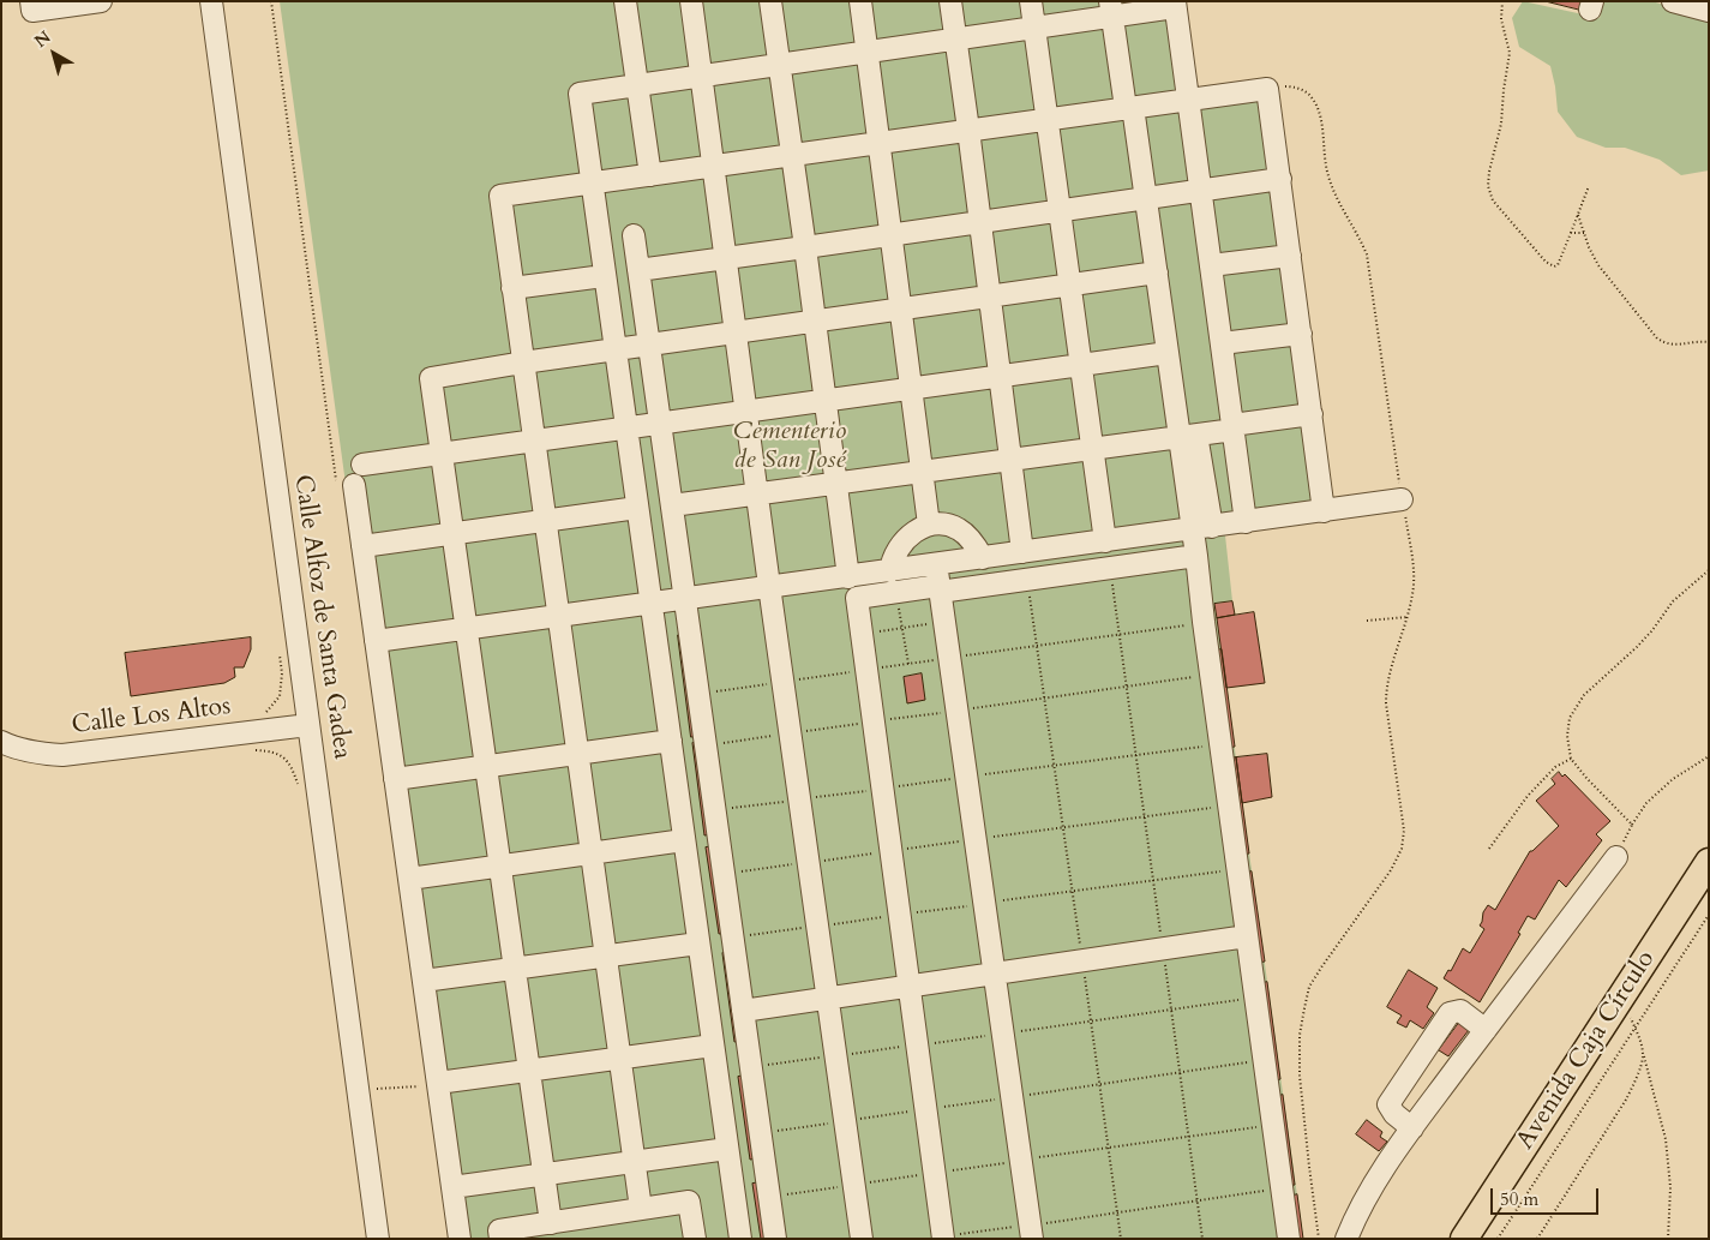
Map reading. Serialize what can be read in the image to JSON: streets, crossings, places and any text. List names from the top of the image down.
{
  "streets": {
    "main road": ["Avenida Caja Círculo"],
    "street": ["Calle Alfoz de Santa Gadea", "Calle Los Altos"]
  },
  "crossings": [
    ["Calle Alfoz de Santa Gadea", "Calle Los Altos"]
  ],
  "parks": ["Cementerio de San José"],
  "scale_bar": "50 m",
  "north": "top left"
}
